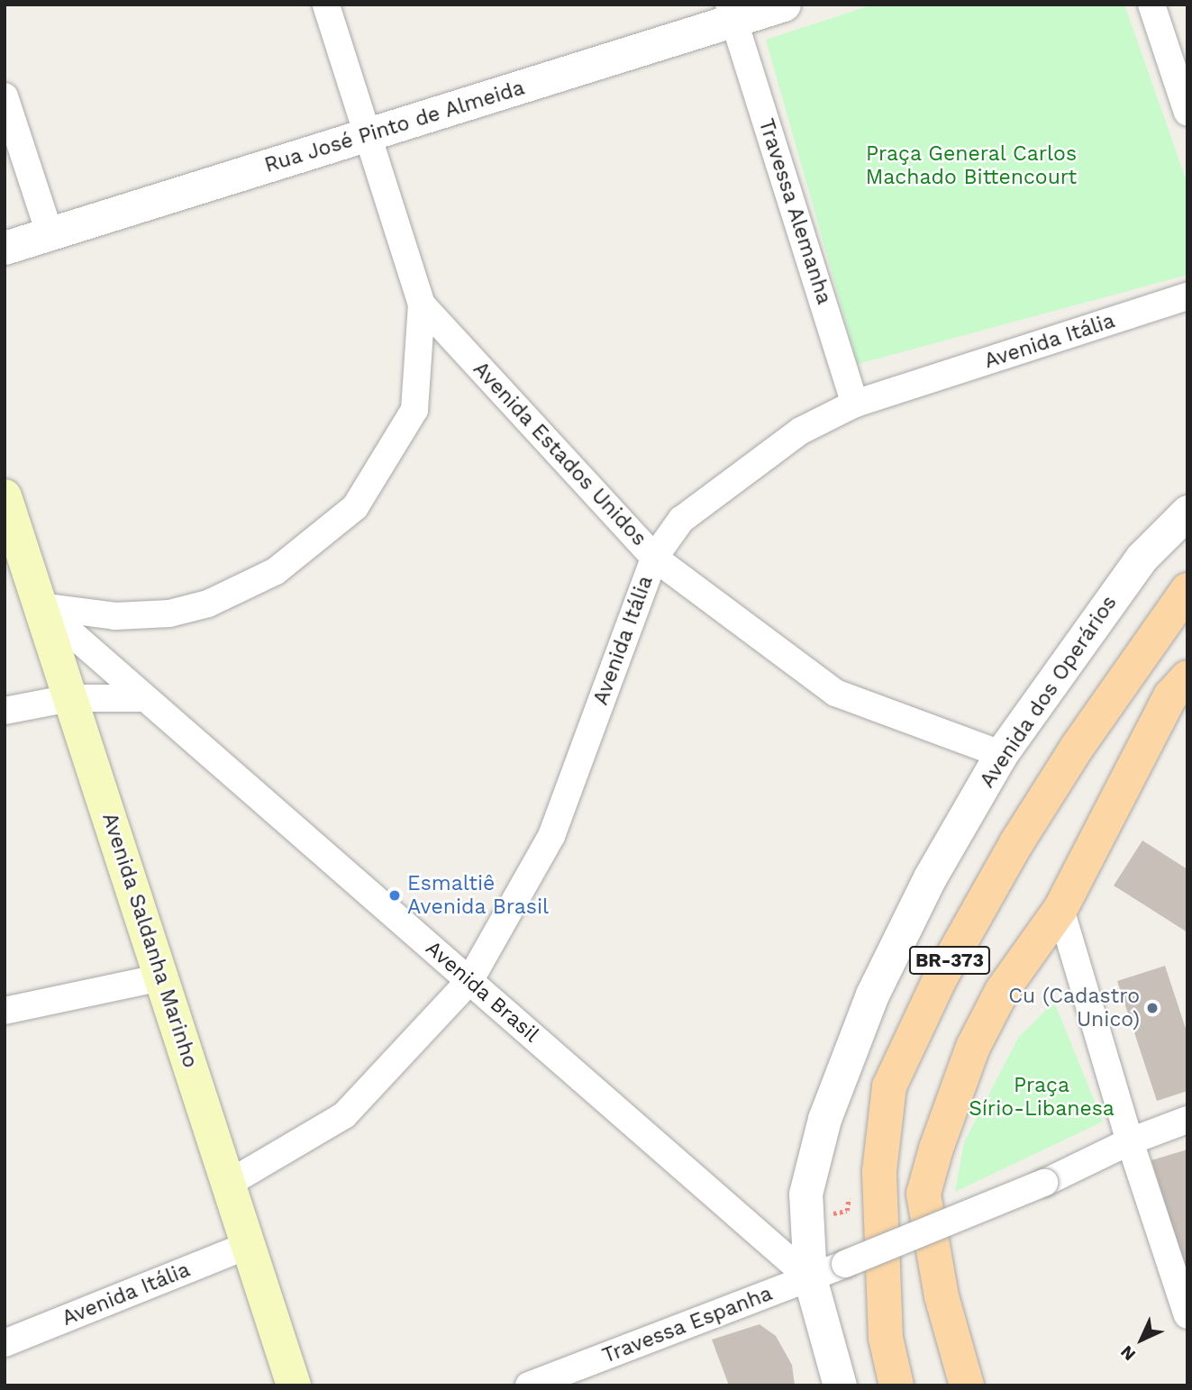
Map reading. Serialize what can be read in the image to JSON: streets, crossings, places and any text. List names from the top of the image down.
{
  "streets": {
    "main road": ["Avenida Saldanha Marinho", "BR-373"],
    "street": [
      "Rua José Pinto de Almeida",
      "Travessa Alemanha",
      "Avenida Itália",
      "Avenida Estados Unidos",
      "Avenida dos Operários",
      "Avenida Brasil",
      "Travessa Espanha"
    ]
  },
  "crossings": [
    ["Rua José Pinto de Almeida", "Travessa Alemanha"],
    ["Travessa Alemanha", "Avenida Itália"],
    ["Avenida Itália", "Avenida Estados Unidos"],
    ["Avenida Itália", "Avenida Saldanha Marinho"],
    ["Avenida Itália", "Avenida Brasil"],
    ["Avenida Estados Unidos", "Avenida dos Operários"],
    ["Avenida dos Operários", "Avenida Brasil"],
    ["Avenida dos Operários", "Travessa Espanha"],
    ["Avenida Saldanha Marinho", "Avenida Brasil"],
    ["Avenida Brasil", "Travessa Espanha"]
  ],
  "parks": ["Praça General Carlos Machado Bittencourt", "Praça Sírio-Libanesa"],
  "places": ["Esmaltiê Avenida Brasil", "Cu (Cadastro Unico)"],
  "north": "bottom left"
}
